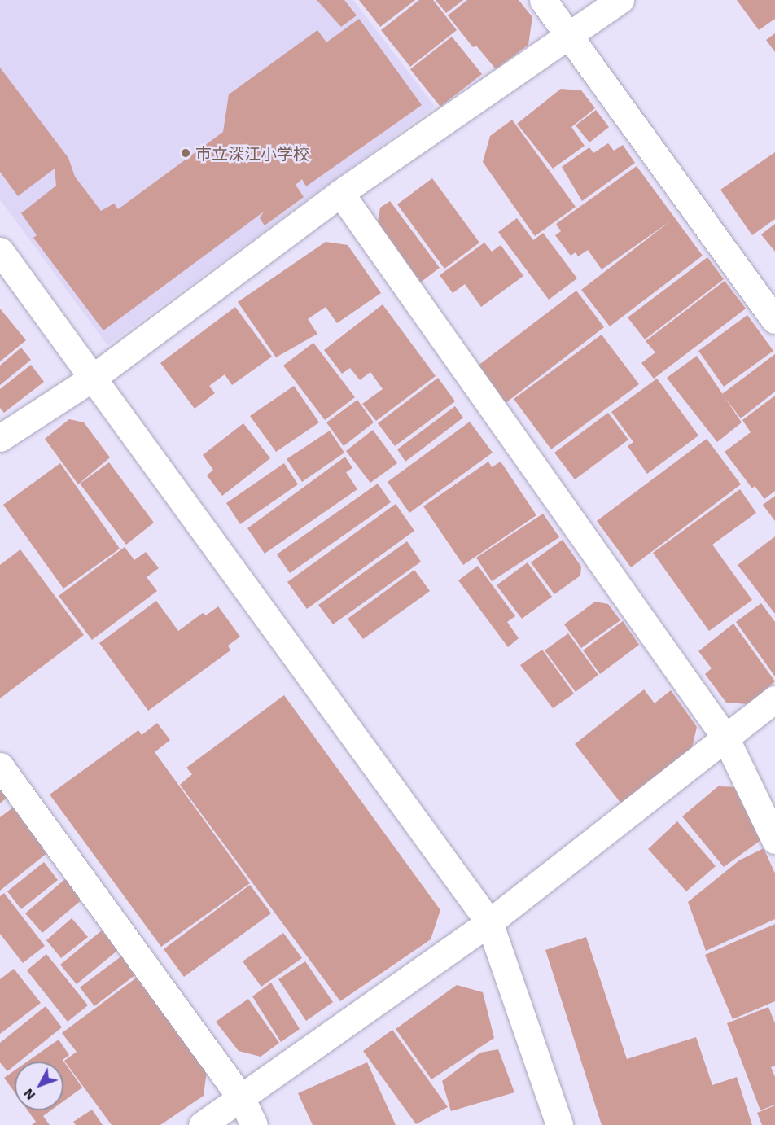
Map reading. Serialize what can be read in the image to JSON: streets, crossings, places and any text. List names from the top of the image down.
{
  "places": ["市立深江小学校"],
  "north": "bottom left"
}
